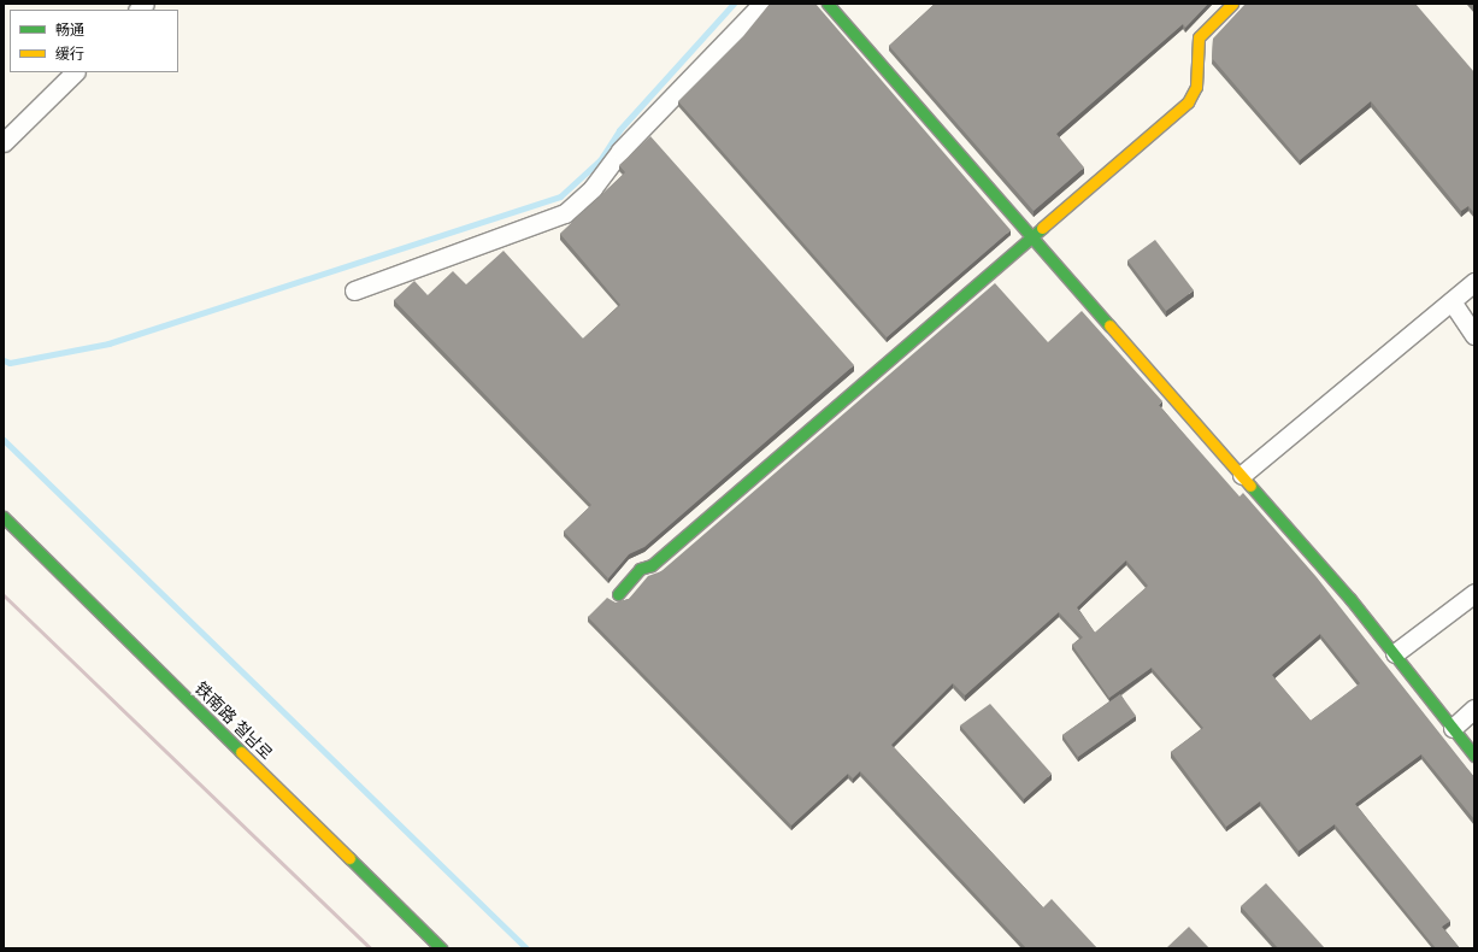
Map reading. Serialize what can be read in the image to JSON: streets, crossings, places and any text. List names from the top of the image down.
{
  "streets": {
    "street": ["铁南路 철남로"]
  },
  "legend": ["畅通", "缓行"]
}
